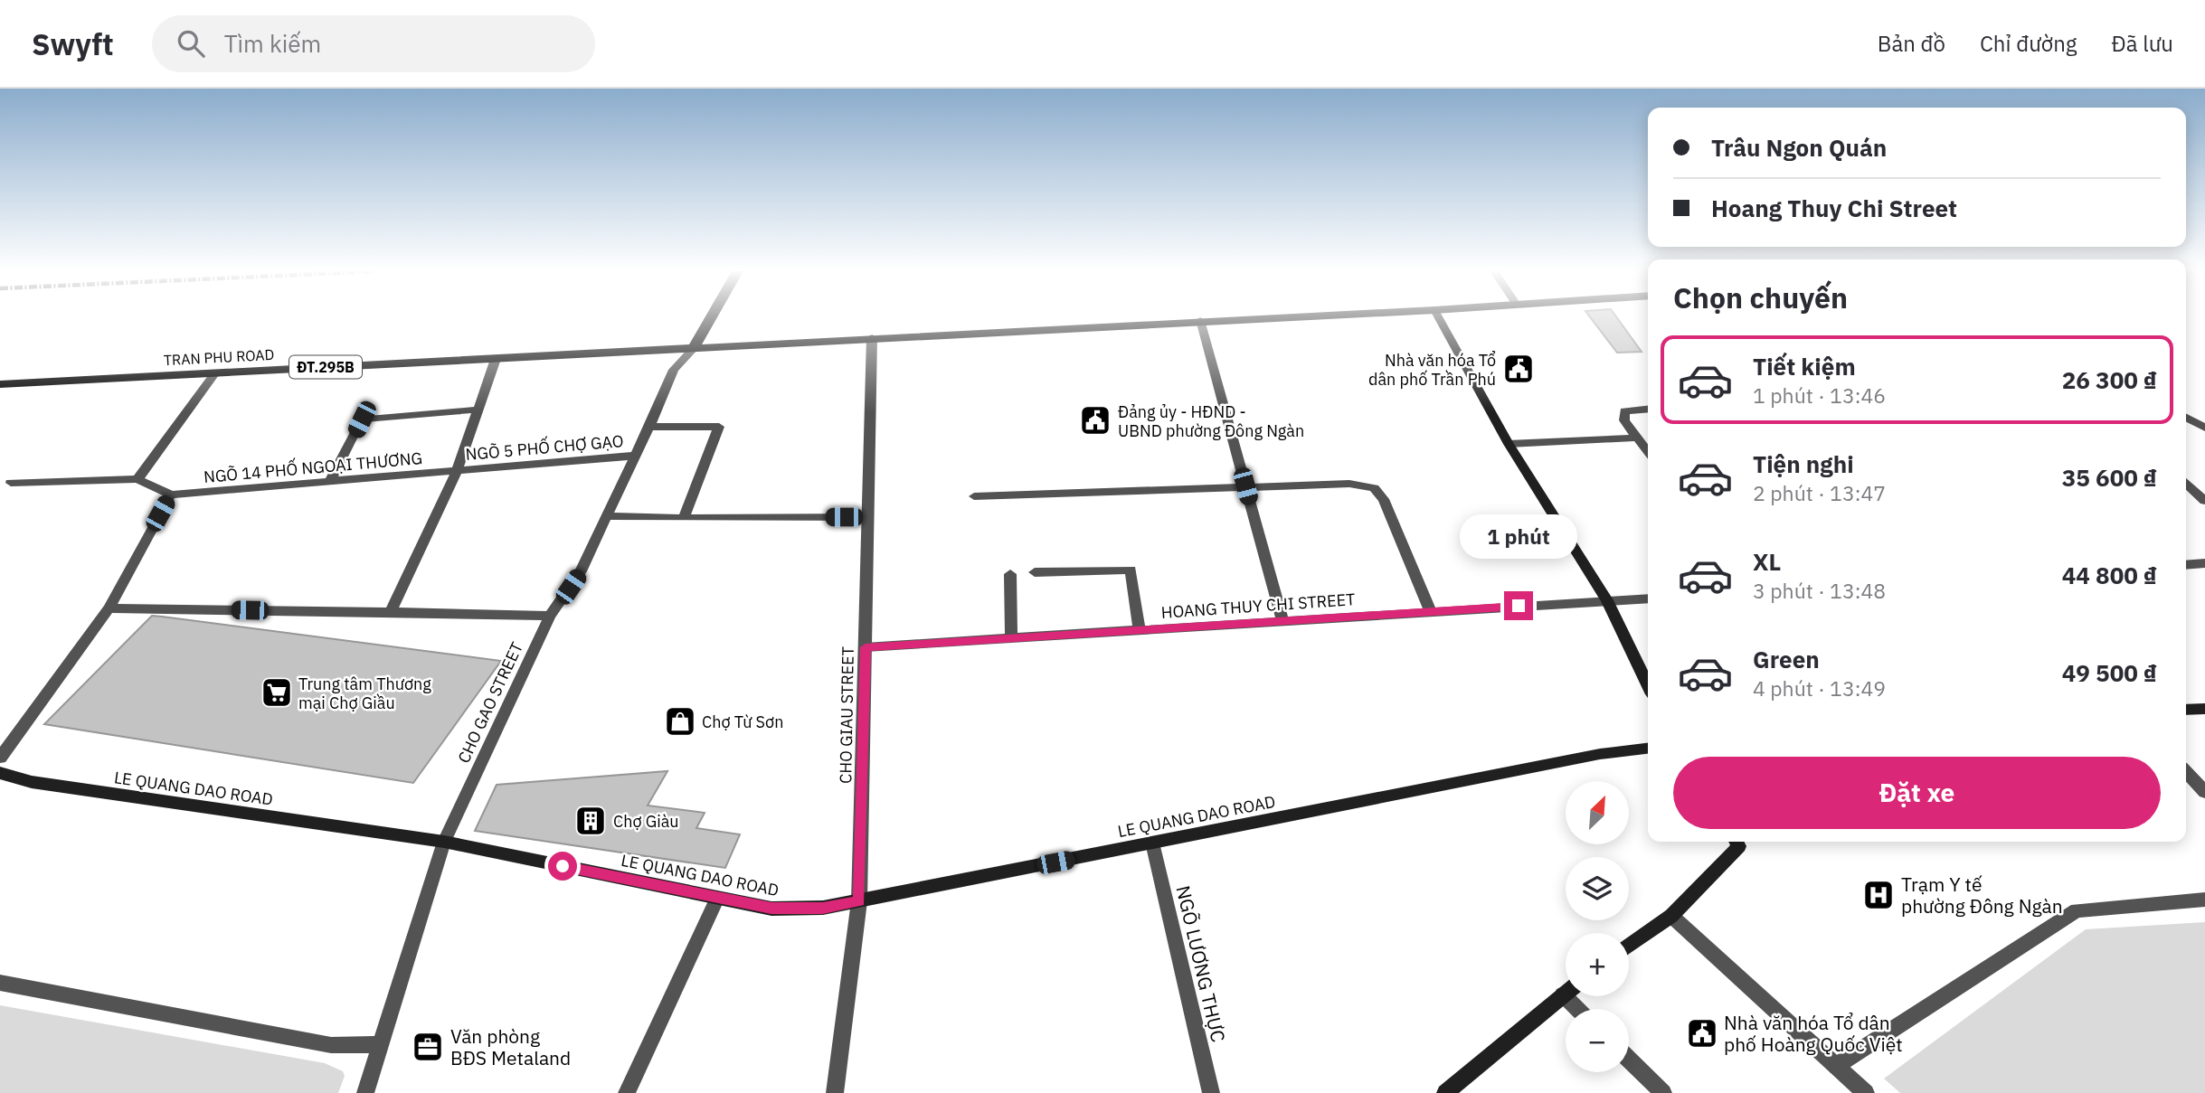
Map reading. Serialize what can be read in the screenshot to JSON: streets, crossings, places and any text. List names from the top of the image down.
{
  "streets": {
    "main road": ["TRAN PHU ROAD", "ĐT.295B", "LE QUANG DAO ROAD"],
    "street": [
      "NGÕ 5 PHỐ CHỢ GẠO",
      "NGÕ 14 PHỐ NGOẠI THƯƠNG",
      "HOANG THUY CHI STREET",
      "CHO GAO STREET",
      "CHO GIAU STREET",
      "NGÕ LƯƠNG THỰC"
    ]
  },
  "crossings": [
    ["TRAN PHU ROAD", "CHO GAO STREET"],
    ["TRAN PHU ROAD", "CHO GIAU STREET"],
    ["NGÕ 5 PHỐ CHỢ GẠO", "NGÕ 14 PHỐ NGOẠI THƯƠNG"],
    ["NGÕ 5 PHỐ CHỢ GẠO", "CHO GAO STREET"],
    ["HOANG THUY CHI STREET", "CHO GIAU STREET"],
    ["CHO GAO STREET", "LE QUANG DAO ROAD"],
    ["CHO GIAU STREET", "LE QUANG DAO ROAD"],
    ["LE QUANG DAO ROAD", "NGÕ LƯƠNG THỰC"]
  ],
  "places": {
    "public building": ["Nhà văn hóa Tổ dân phố Trần Phú", "Đảng ủy - HĐND - UBND phường Đông Ngàn", "Nhà văn hóa Tổ dân phố Hoàng Quốc Việt"],
    "supermarket": ["Trung tâm Thương mại Chợ Giầu"],
    "shop": ["Chợ Từ Sơn"],
    "building": ["Chợ Giàu"],
    "hospital": ["Trạm Y tế phường Đông Ngàn"],
    "office": ["Văn phòng BĐS Metaland"]
  },
  "north": "top right",
  "page": {
    "header": "Swyft",
    "search": "Tìm kiếm",
    "nav": ["Bản đồ", "Chỉ đường", "Đã lưu"],
    "banner": ["Trâu Ngon Quán", "Hoang Thuy Chi Street"],
    "heading": "Chọn chuyến",
    "list": [
      {
        "name": "Tiết kiệm",
        "note": "1 phút · 13:46",
        "value": "26 300 ₫"
      },
      {
        "name": "Tiện nghi",
        "note": "2 phút · 13:47",
        "value": "35 600 ₫"
      },
      {
        "name": "XL",
        "note": "3 phút · 13:48",
        "value": "44 800 ₫"
      },
      {
        "name": "Green",
        "note": "4 phút · 13:49",
        "value": "49 500 ₫"
      }
    ],
    "bubble": "1 phút",
    "buttons": "Đặt xe",
    "map_buttons": ["+", "−"]
  }
}
